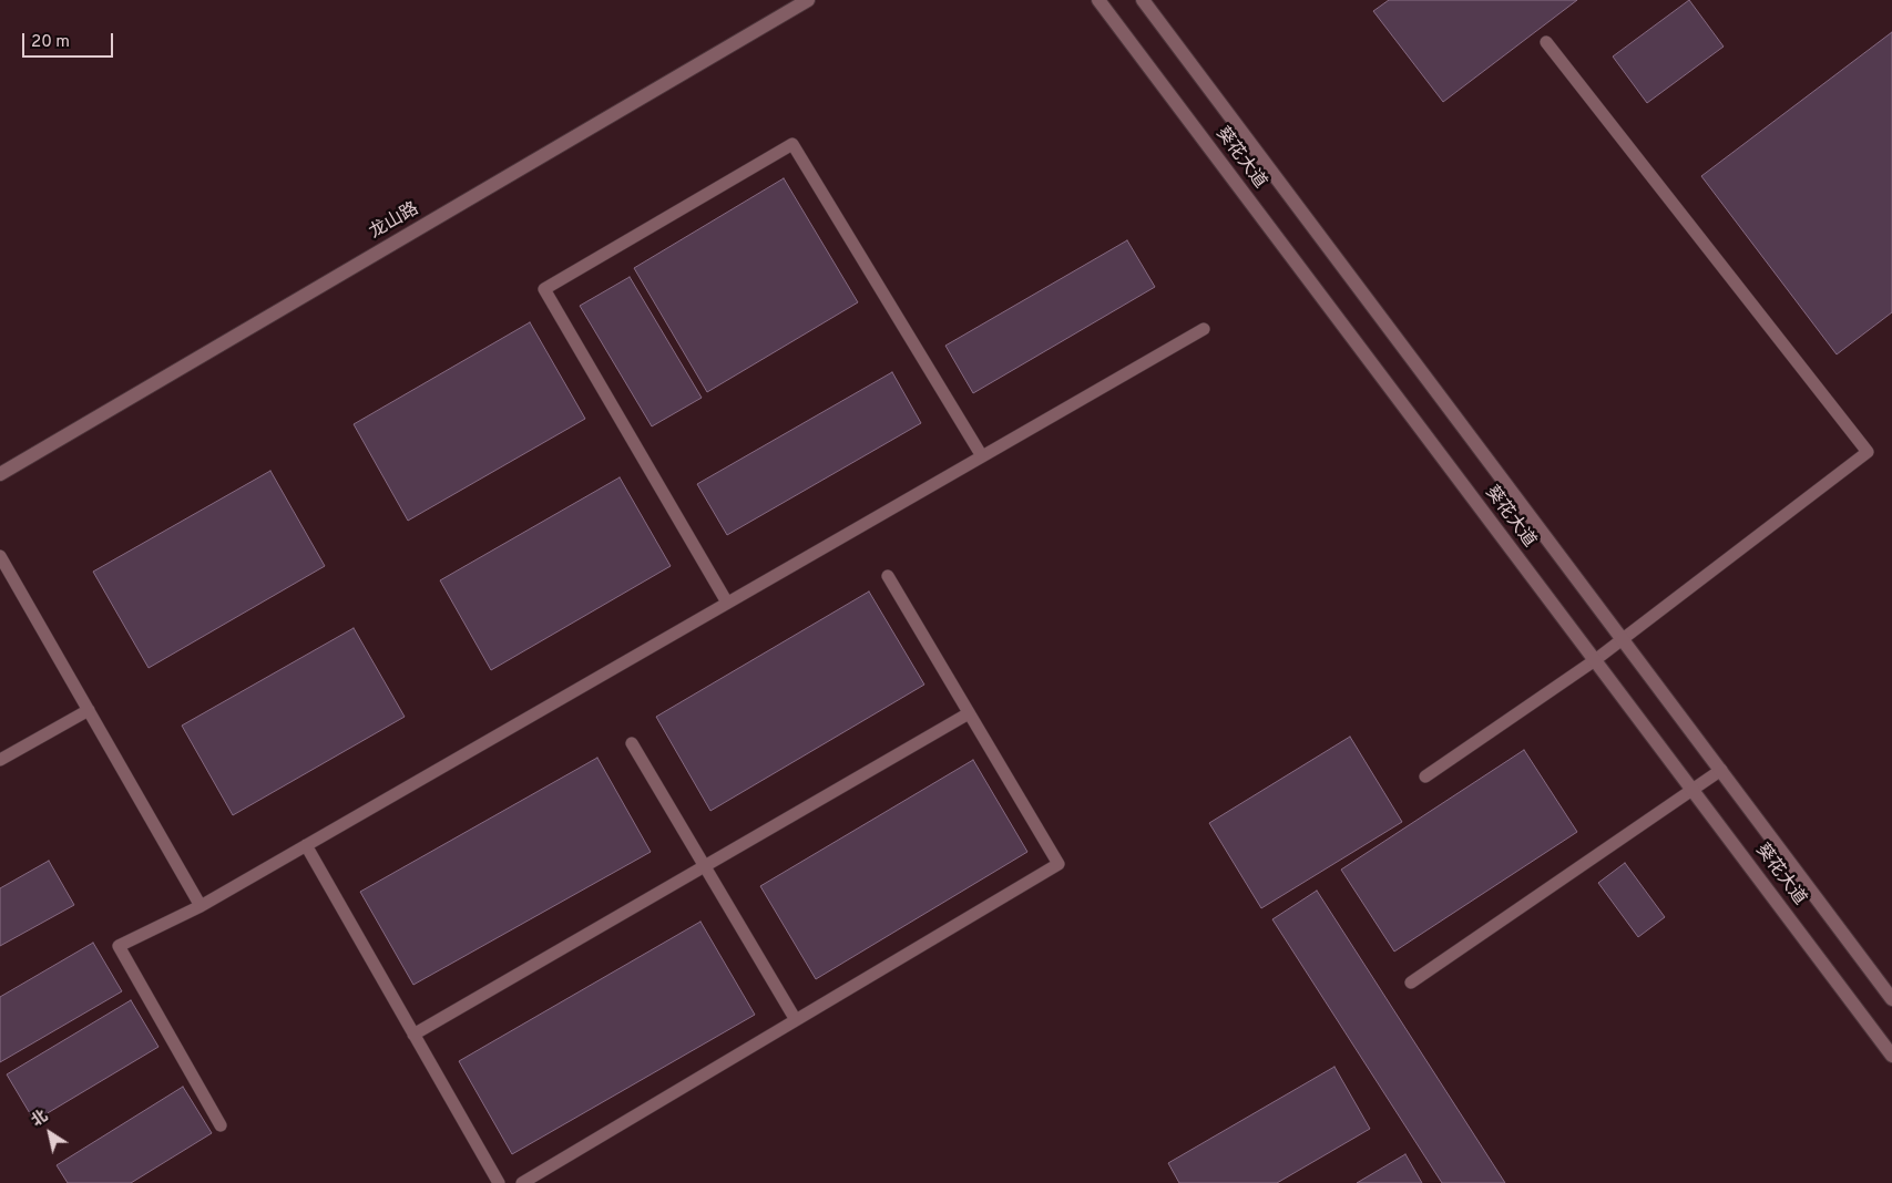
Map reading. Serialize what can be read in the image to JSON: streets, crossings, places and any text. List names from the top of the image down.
{
  "streets": {
    "street": ["葵花大道", "龙山路"]
  },
  "scale_bar": "20 m",
  "north": "top left"
}
